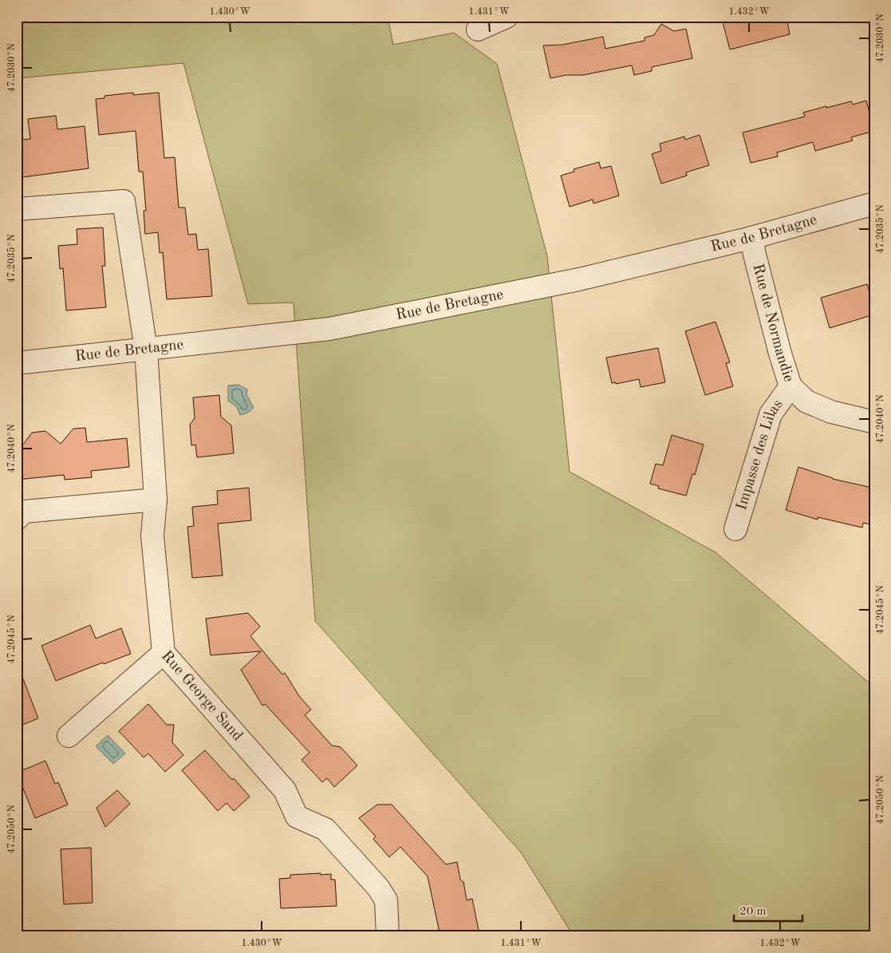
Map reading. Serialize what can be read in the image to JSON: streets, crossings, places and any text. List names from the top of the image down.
{
  "streets": {
    "street": [
      "Rue de Bretagne",
      "Rue de Normandie",
      "Impasse des Lilas",
      "Rue George Sand"
    ]
  },
  "crossings": [
    ["Rue de Bretagne", "Rue de Normandie"],
    ["Rue de Bretagne", "Rue George Sand"],
    ["Rue de Normandie", "Impasse des Lilas"]
  ],
  "scale_bar": "20 m",
  "coordinates": [
    "1.430°W",
    "1.431°W",
    "1.432°W",
    "47.2030°N",
    "47.2035°N",
    "47.2040°N",
    "47.2045°N",
    "47.2050°N"
  ]
}
